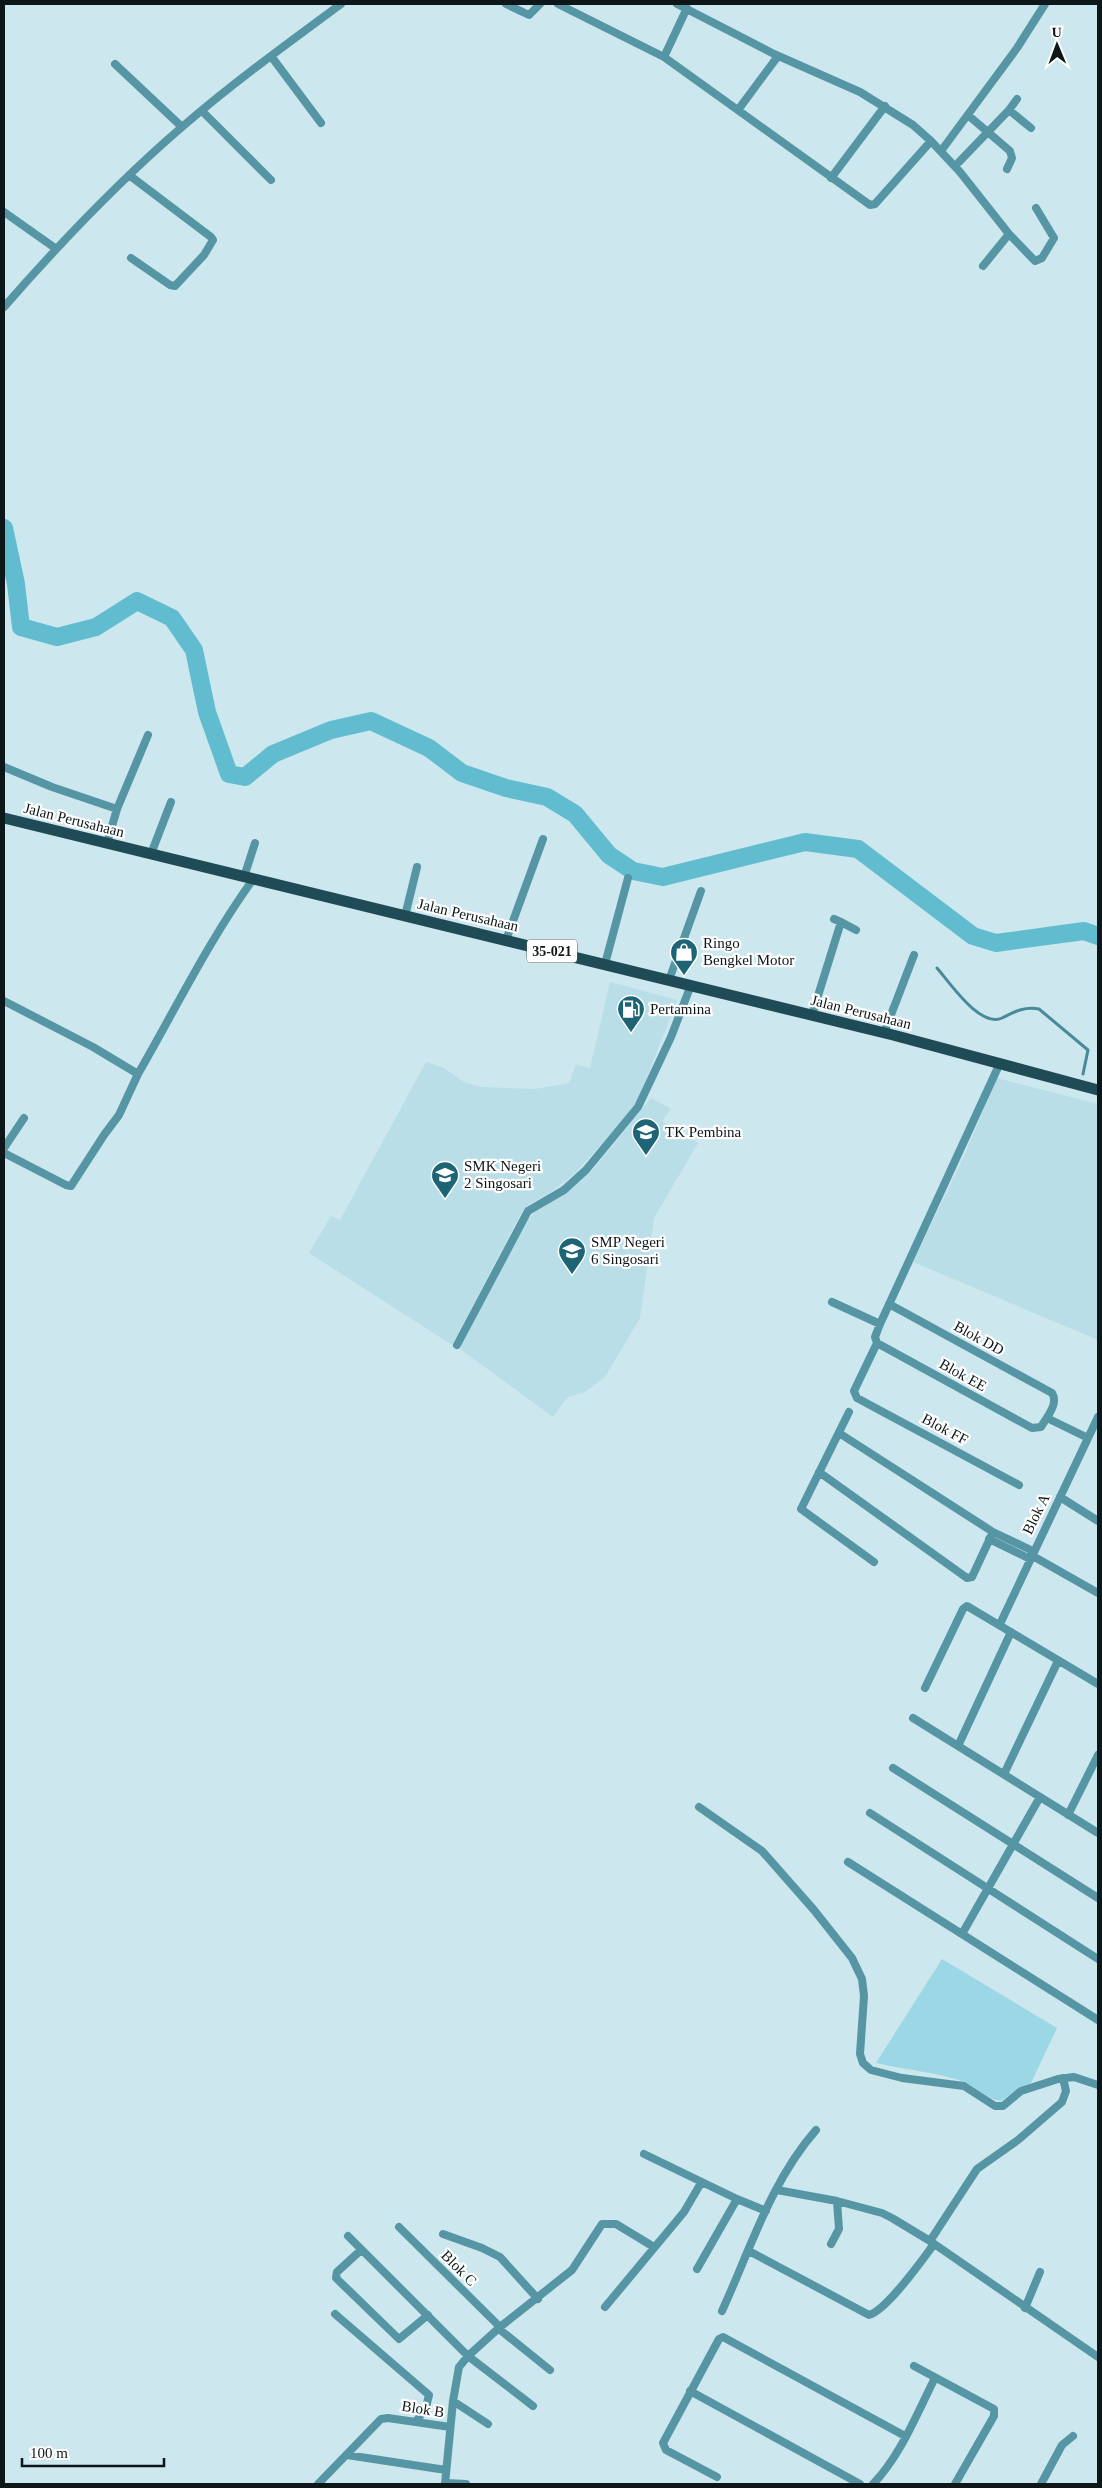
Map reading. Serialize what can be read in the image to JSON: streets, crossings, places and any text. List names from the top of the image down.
{
  "streets": {
    "main road": ["Jalan Perusahaan", "35-021"],
    "street": [
      "Blok DD",
      "Blok EE",
      "Blok FF",
      "Blok A",
      "Blok C",
      "Blok B"
    ]
  },
  "crossings": [
    ["Blok DD", "Blok EE"],
    ["Blok EE", "Blok FF"]
  ],
  "places": {
    "shop": ["Ringo Bengkel Motor"],
    "fuel station": ["Pertamina"],
    "school or university": ["TK Pembina", "SMK Negeri 2 Singosari", "SMP Negeri 6 Singosari"]
  },
  "scale_bar": "100 m",
  "north": "top"
}
